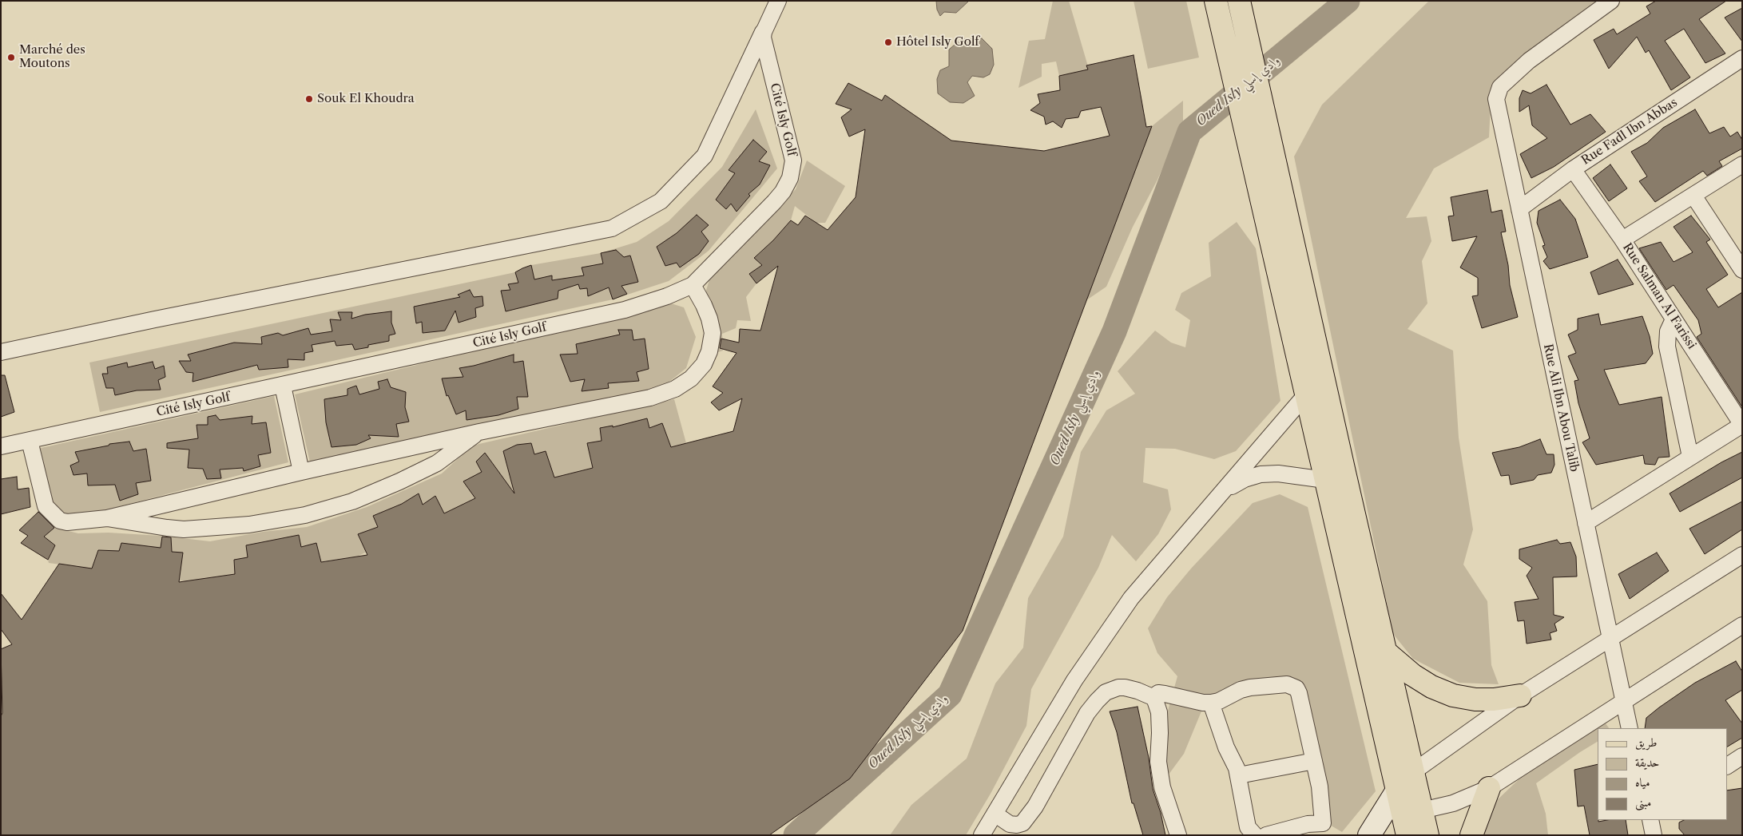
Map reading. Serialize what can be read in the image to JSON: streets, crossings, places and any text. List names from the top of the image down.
{
  "streets": {
    "street": [
      "Cité Isly Golf",
      "Rue Fadl Ibn Abbas",
      "Rue Salman Al Farissi",
      "Rue Ali Ibn Abou Talib"
    ]
  },
  "crossings": [
    ["Rue Fadl Ibn Abbas", "Rue Salman Al Farissi"],
    ["Rue Fadl Ibn Abbas", "Rue Ali Ibn Abou Talib"]
  ],
  "water": ["Oued Isly وادي إسلي"],
  "places": ["Hôtel Isly Golf", "Marché des Moutons", "Souk El Khoudra"],
  "legend": [
    "طريق",
    "حديقة",
    "مياه",
    "مبنى"
  ]
}
